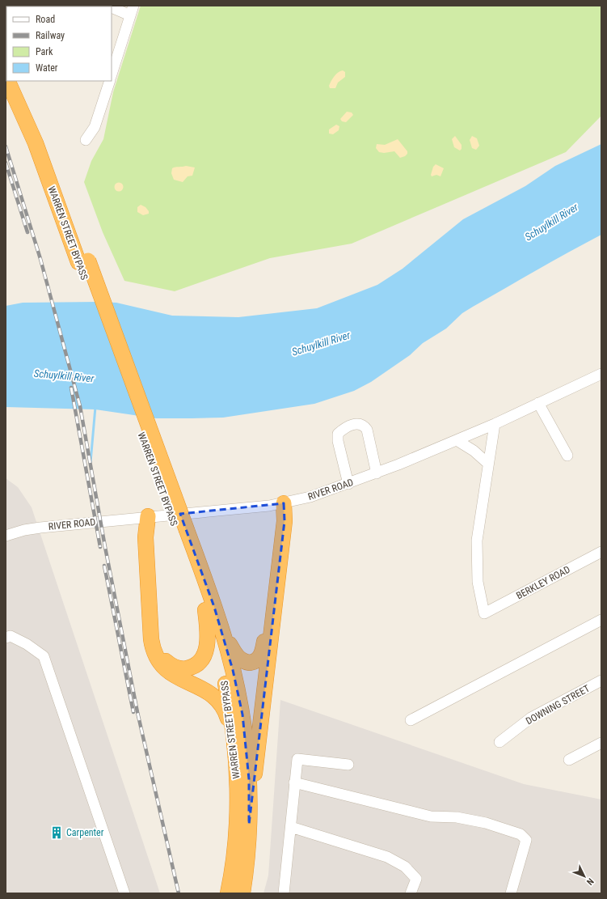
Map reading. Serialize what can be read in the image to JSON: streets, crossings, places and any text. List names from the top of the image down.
{
  "streets": {
    "highway": ["WARREN STREET BYPASS"],
    "street": ["RIVER ROAD", "BERKLEY ROAD", "DOWNING STREET"]
  },
  "water": ["Schuylkill River"],
  "places": {
    "building": ["Carpenter"]
  },
  "legend": [
    "Road",
    "Railway",
    "Park",
    "Water"
  ],
  "north": "bottom right"
}
